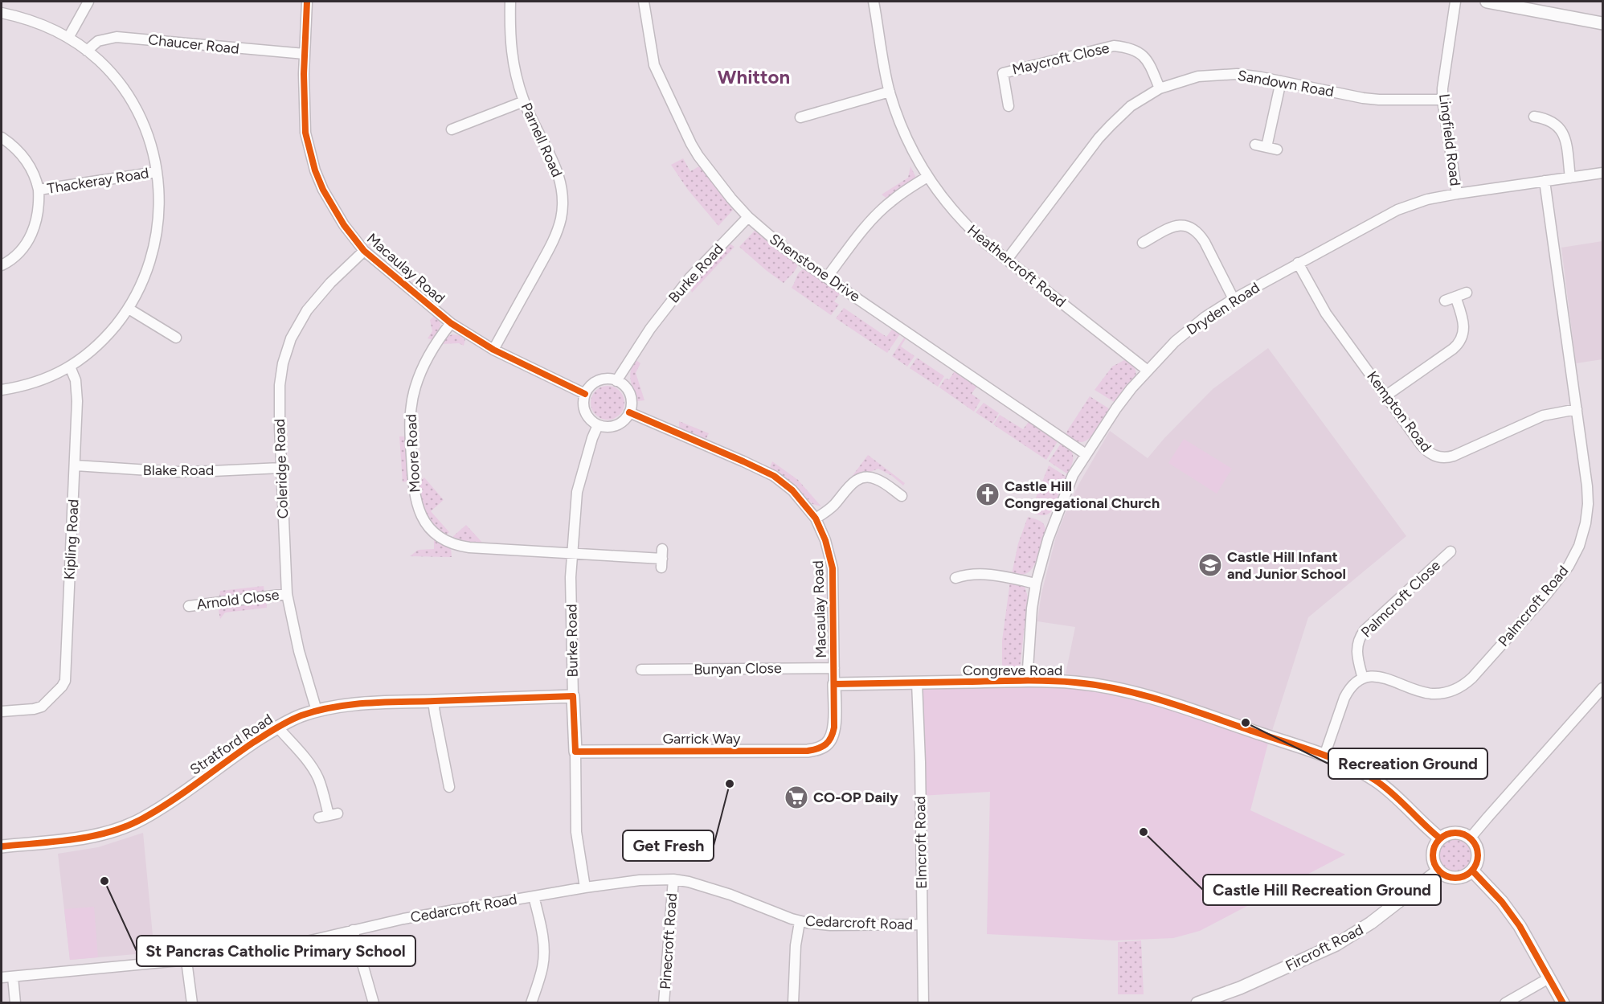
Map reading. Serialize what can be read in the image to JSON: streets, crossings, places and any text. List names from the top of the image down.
{
  "streets": {
    "street": [
      "Chaucer Road",
      "Maycroft Close",
      "Sandown Road",
      "Parnell Road",
      "Lingfield Road",
      "Thackeray Road",
      "Heathercroft Road",
      "Shenstone Drive",
      "Macaulay Road",
      "Burke Road",
      "Dryden Road",
      "Kempton Road",
      "Moore Road",
      "Coleridge Road",
      "Blake Road",
      "Kipling Road",
      "Palmcroft Close",
      "Arnold Close",
      "Palmcroft Road",
      "Bunyan Close",
      "Congreve Road",
      "Garrick Way",
      "Stratford Road",
      "Elmcroft Road",
      "Cedarcroft Road",
      "Pinecroft Road",
      "Fircroft Road"
    ]
  },
  "crossings": [
    ["Chaucer Road", "Macaulay Road"],
    ["Maycroft Close", "Sandown Road"],
    ["Sandown Road", "Lingfield Road"],
    ["Sandown Road", "Heathercroft Road"],
    ["Parnell Road", "Macaulay Road"],
    ["Lingfield Road", "Dryden Road"],
    ["Heathercroft Road", "Dryden Road"],
    ["Shenstone Drive", "Burke Road"],
    ["Shenstone Drive", "Dryden Road"],
    ["Macaulay Road", "Burke Road"],
    ["Macaulay Road", "Moore Road"],
    ["Macaulay Road", "Coleridge Road"],
    ["Macaulay Road", "Bunyan Close"],
    ["Macaulay Road", "Congreve Road"],
    ["Macaulay Road", "Garrick Way"],
    ["Burke Road", "Moore Road"],
    ["Burke Road", "Garrick Way"],
    ["Burke Road", "Stratford Road"],
    ["Burke Road", "Cedarcroft Road"],
    ["Dryden Road", "Kempton Road"],
    ["Dryden Road", "Palmcroft Road"],
    ["Dryden Road", "Congreve Road"],
    ["Kempton Road", "Palmcroft Road"],
    ["Coleridge Road", "Blake Road"],
    ["Coleridge Road", "Arnold Close"],
    ["Coleridge Road", "Stratford Road"],
    ["Blake Road", "Kipling Road"],
    ["Palmcroft Close", "Palmcroft Road"],
    ["Congreve Road", "Elmcroft Road"],
    ["Congreve Road", "Fircroft Road"],
    ["Elmcroft Road", "Cedarcroft Road"],
    ["Cedarcroft Road", "Pinecroft Road"]
  ],
  "districts": ["Whitton"],
  "places": {
    "church": ["Castle Hill Congregational Church"],
    "school or university": ["Castle Hill Infant and Junior School"],
    "other": [
      "Recreation Ground",
      "Get Fresh",
      "Castle Hill Recreation Ground",
      "St Pancras Catholic Primary School"
    ],
    "supermarket": ["CO-OP Daily"]
  }
}
